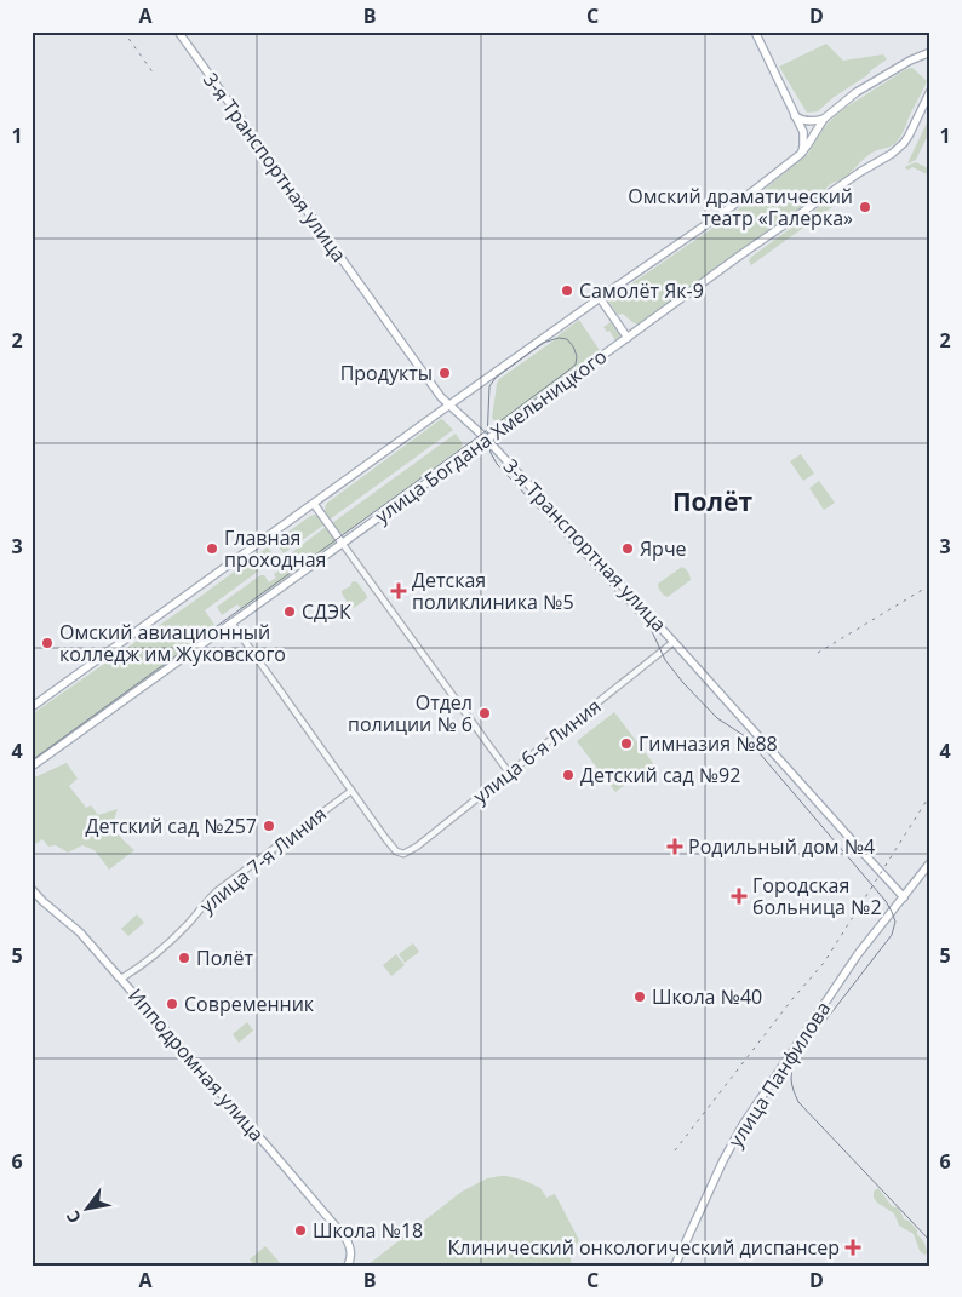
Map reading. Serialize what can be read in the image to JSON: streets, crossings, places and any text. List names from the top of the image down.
{
  "streets": {
    "main road": [
      "3-я Транспортная улица",
      "улица Богдана Хмельницкого",
      "Ипподромная улица",
      "улица Панфилова"
    ],
    "street": ["улица 6-я Линия", "улица 7-я Линия"]
  },
  "crossings": [
    ["3-я Транспортная улица", "улица Богдана Хмельницкого"],
    ["3-я Транспортная улица", "улица 6-я Линия"],
    ["3-я Транспортная улица", "улица Панфилова"],
    ["улица 6-я Линия", "улица 7-я Линия"],
    ["улица 7-я Линия", "Ипподромная улица"]
  ],
  "districts": ["Полёт"],
  "places": {
    "other": [
      "Омский драматический театр «Галерка»",
      "Самолёт Як-9",
      "Продукты",
      "Главная проходная",
      "Ярче",
      "СДЭК",
      "Омский авиационный колледж им Жуковского",
      "Отдел полиции № 6",
      "Гимназия №88",
      "Детский сад №92",
      "Детский сад №257",
      "Полёт",
      "Школа №40",
      "Современник",
      "Школа №18"
    ],
    "health": [
      "Детская поликлиника №5",
      "Родильный дом №4",
      "Городская больница №2",
      "Клинический онкологический диспансер"
    ]
  },
  "north": "bottom left",
  "grid": {
    "columns": [
      "A",
      "B",
      "C",
      "D"
    ],
    "rows": [
      "1",
      "2",
      "3",
      "4",
      "5",
      "6"
    ]
  }
}
